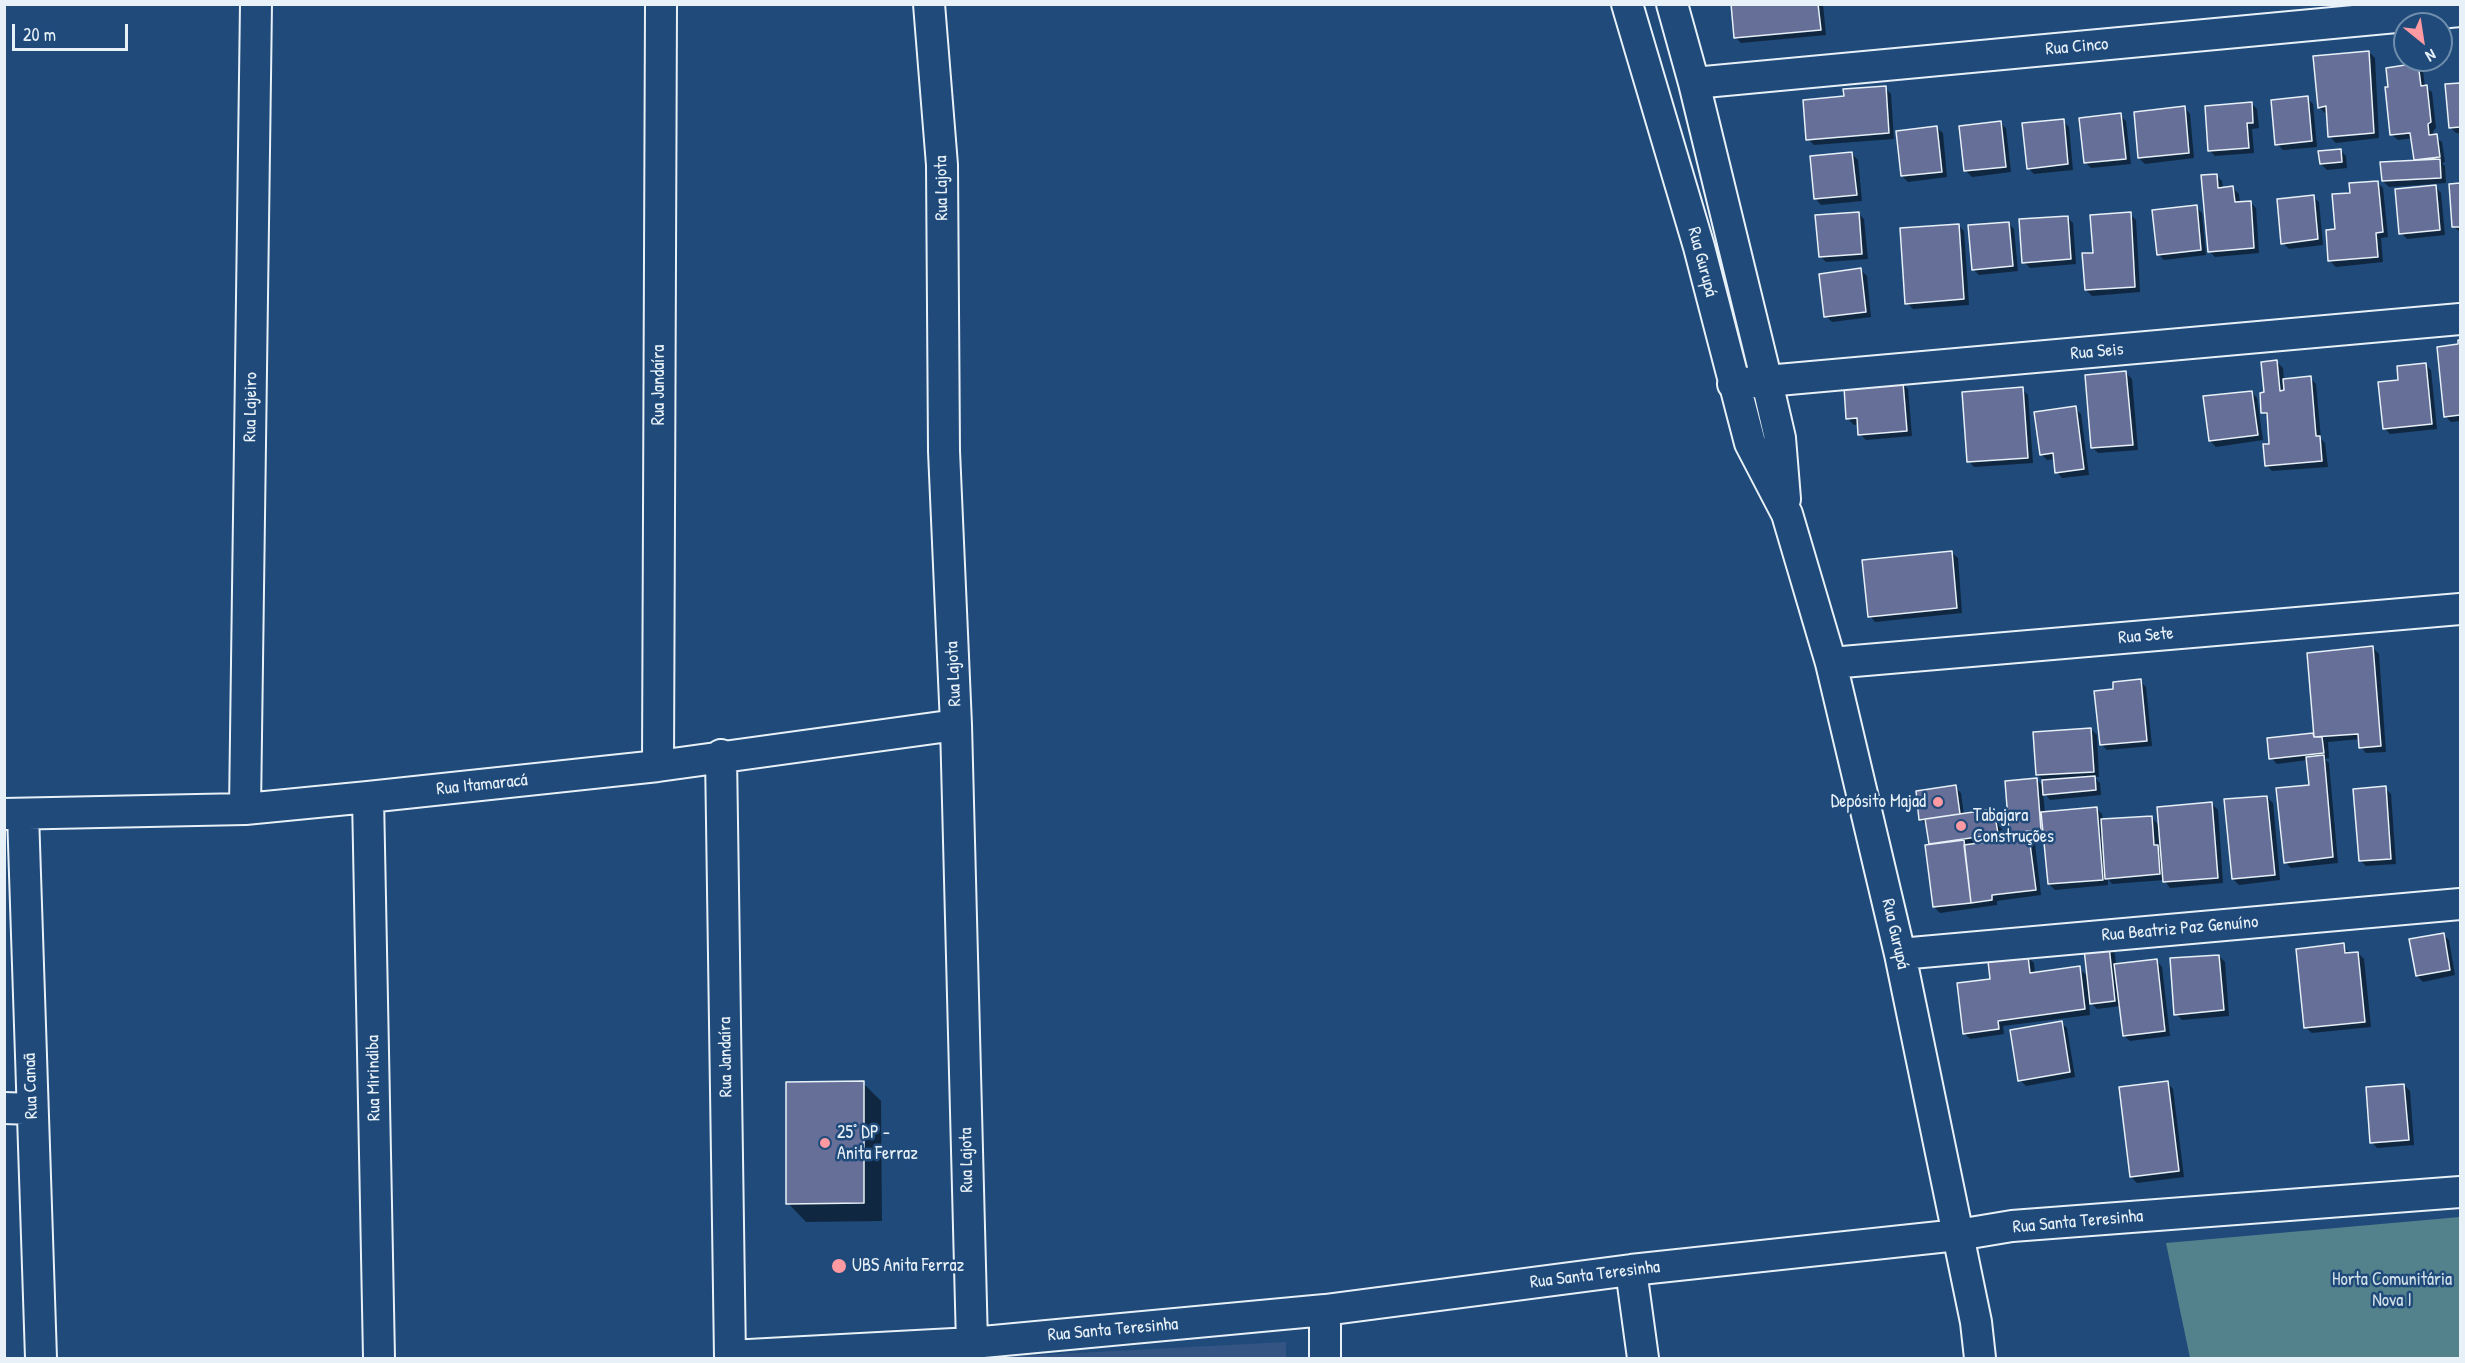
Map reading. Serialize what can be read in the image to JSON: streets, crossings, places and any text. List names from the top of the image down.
{
  "streets": {
    "street": [
      "Rua Cinco",
      "Rua Lajota",
      "Rua Gurupá",
      "Rua Seis",
      "Rua Jandaíra",
      "Rua Lajeiro",
      "Rua Sete",
      "Rua Itamaracá",
      "Rua Beatriz Paz Genuíno",
      "Rua Mirindiba",
      "Rua Canaã",
      "Rua Santa Teresinha"
    ]
  },
  "crossings": [
    ["Rua Cinco", "Rua Gurupá"],
    ["Rua Lajota", "Rua Itamaracá"],
    ["Rua Lajota", "Rua Santa Teresinha"],
    ["Rua Gurupá", "Rua Seis"],
    ["Rua Gurupá", "Rua Sete"],
    ["Rua Gurupá", "Rua Beatriz Paz Genuíno"],
    ["Rua Gurupá", "Rua Santa Teresinha"],
    ["Rua Jandaíra", "Rua Itamaracá"],
    ["Rua Jandaíra", "Rua Santa Teresinha"],
    ["Rua Lajeiro", "Rua Itamaracá"],
    ["Rua Itamaracá", "Rua Mirindiba"],
    ["Rua Itamaracá", "Rua Canaã"]
  ],
  "parks": ["Horta Comunitária Nova I"],
  "places": [
    "Depósito Majad",
    "Tabajara Construções",
    "25° DP - Anita Ferraz",
    "UBS Anita Ferraz"
  ],
  "scale_bar": "20 m",
  "north": "bottom right"
}
